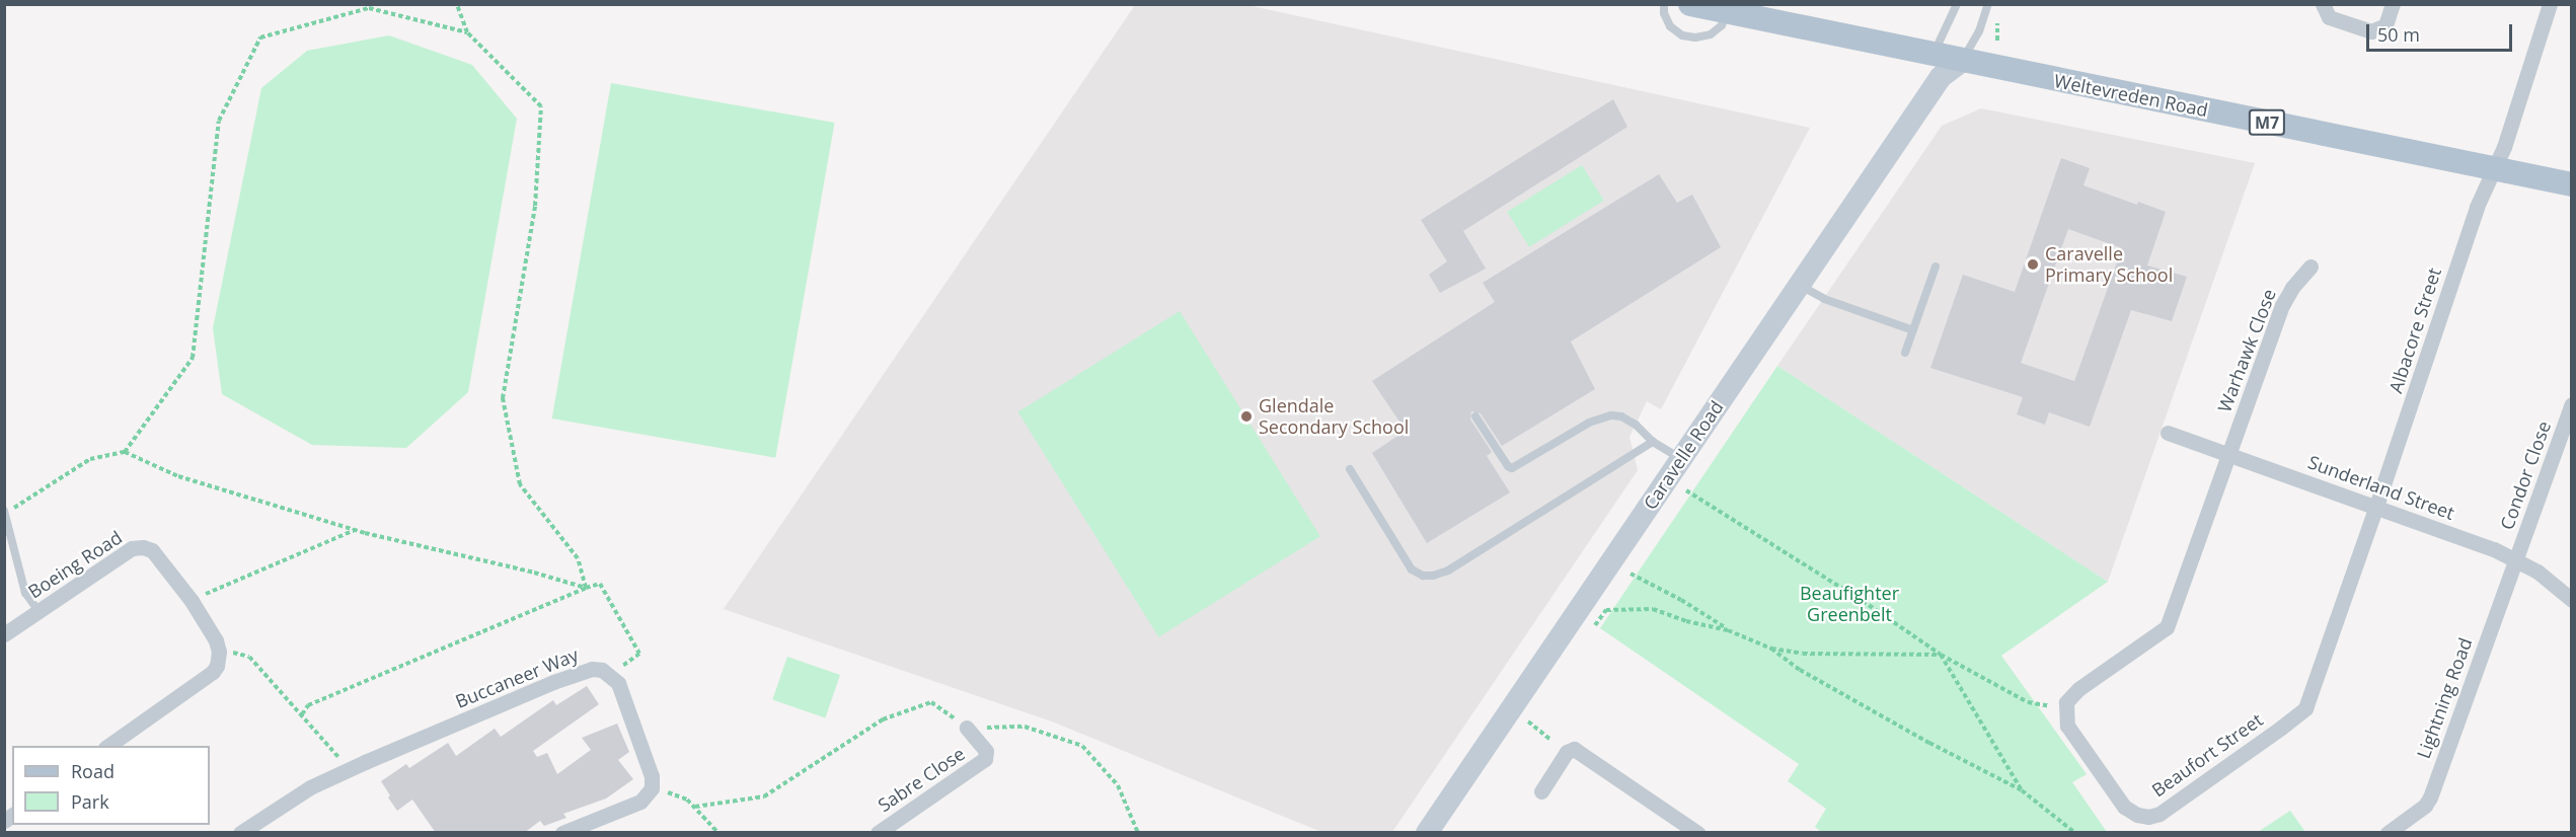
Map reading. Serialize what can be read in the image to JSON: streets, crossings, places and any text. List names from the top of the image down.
{
  "streets": {
    "main road": ["Weltevreden Road", "M7"],
    "street": [
      "Albacore Street",
      "Warhawk Close",
      "Caravelle Road",
      "Condor Close",
      "Sunderland Street",
      "Boeing Road",
      "Buccaneer Way",
      "Lightning Road",
      "Beaufort Street",
      "Sabre Close"
    ]
  },
  "crossings": [
    ["Weltevreden Road", "Albacore Street"],
    ["Weltevreden Road", "Caravelle Road"],
    ["Albacore Street", "Sunderland Street"],
    ["Albacore Street", "Beaufort Street"],
    ["Warhawk Close", "Sunderland Street"],
    ["Condor Close", "Sunderland Street"],
    ["Condor Close", "Lightning Road"],
    ["Sunderland Street", "Lightning Road"],
    ["Sunderland Street", "Beaufort Street"]
  ],
  "parks": ["Beaufighter Greenbelt"],
  "places": ["Caravelle Primary School", "Glendale Secondary School"],
  "legend": ["Road", "Park"],
  "scale_bar": "50 m"
}
